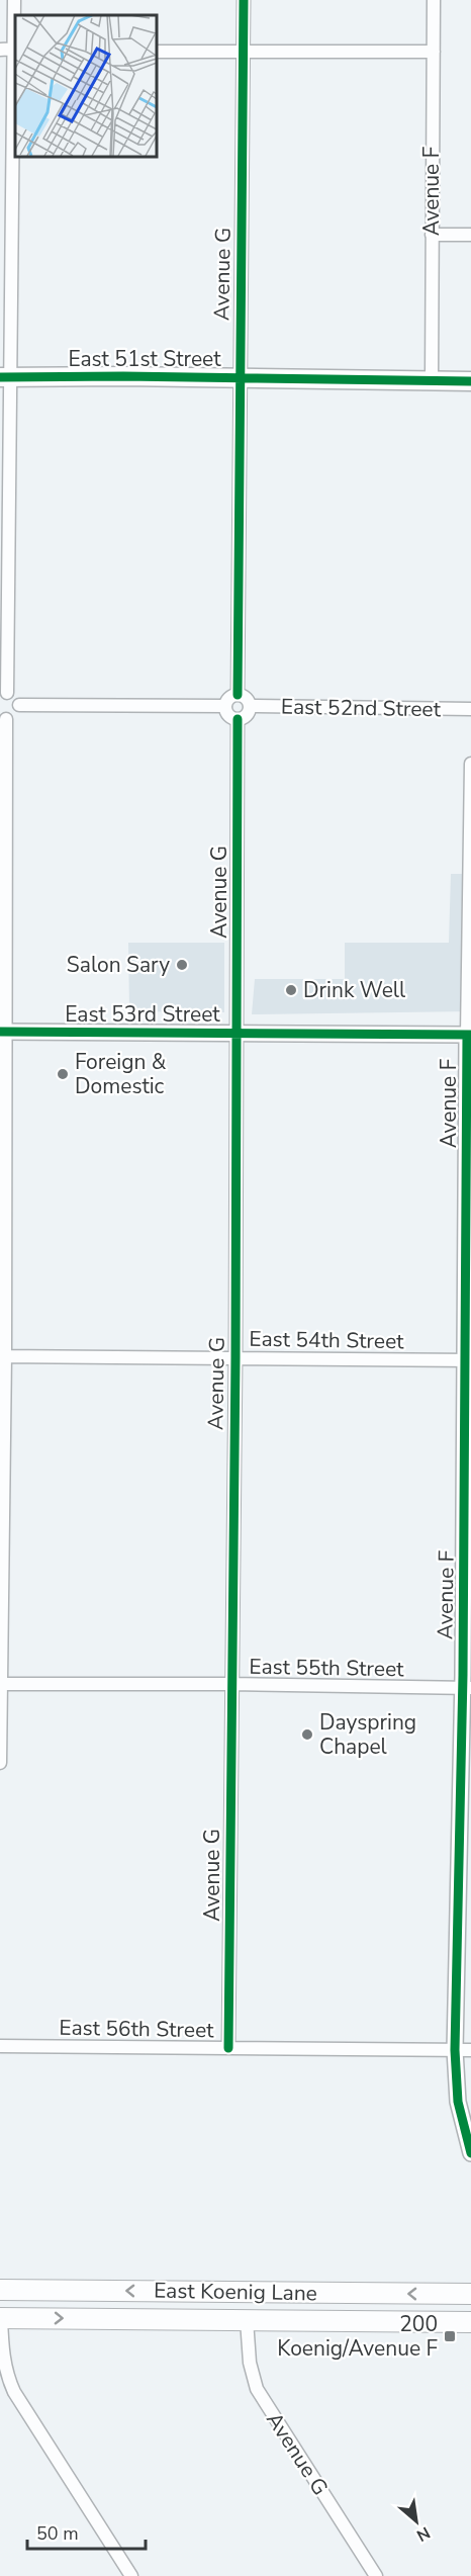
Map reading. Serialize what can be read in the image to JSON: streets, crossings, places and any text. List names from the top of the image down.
{
  "streets": {
    "main road": ["East 51st Street", "East Koenig Lane"],
    "street": [
      "Avenue F",
      "Avenue G",
      "East 52nd Street",
      "East 53rd Street",
      "East 54th Street",
      "East 55th Street",
      "East 56th Street"
    ]
  },
  "crossings": [
    ["Avenue F", "East 51st Street"],
    ["Avenue F", "East 53rd Street"],
    ["Avenue F", "East 54th Street"],
    ["Avenue F", "East 55th Street"],
    ["Avenue F", "East 56th Street"],
    ["Avenue G", "East 51st Street"],
    ["Avenue G", "East 52nd Street"],
    ["Avenue G", "East 53rd Street"],
    ["Avenue G", "East 54th Street"],
    ["Avenue G", "East 55th Street"],
    ["Avenue G", "East 56th Street"],
    ["Avenue G", "East Koenig Lane"]
  ],
  "places": {
    "other": [
      "Salon Sary",
      "Drink Well",
      "Foreign & Domestic",
      "Dayspring Chapel"
    ],
    "transit": ["200 Koenig/Avenue F"]
  },
  "scale_bar": "50 m",
  "north": "bottom right"
}
